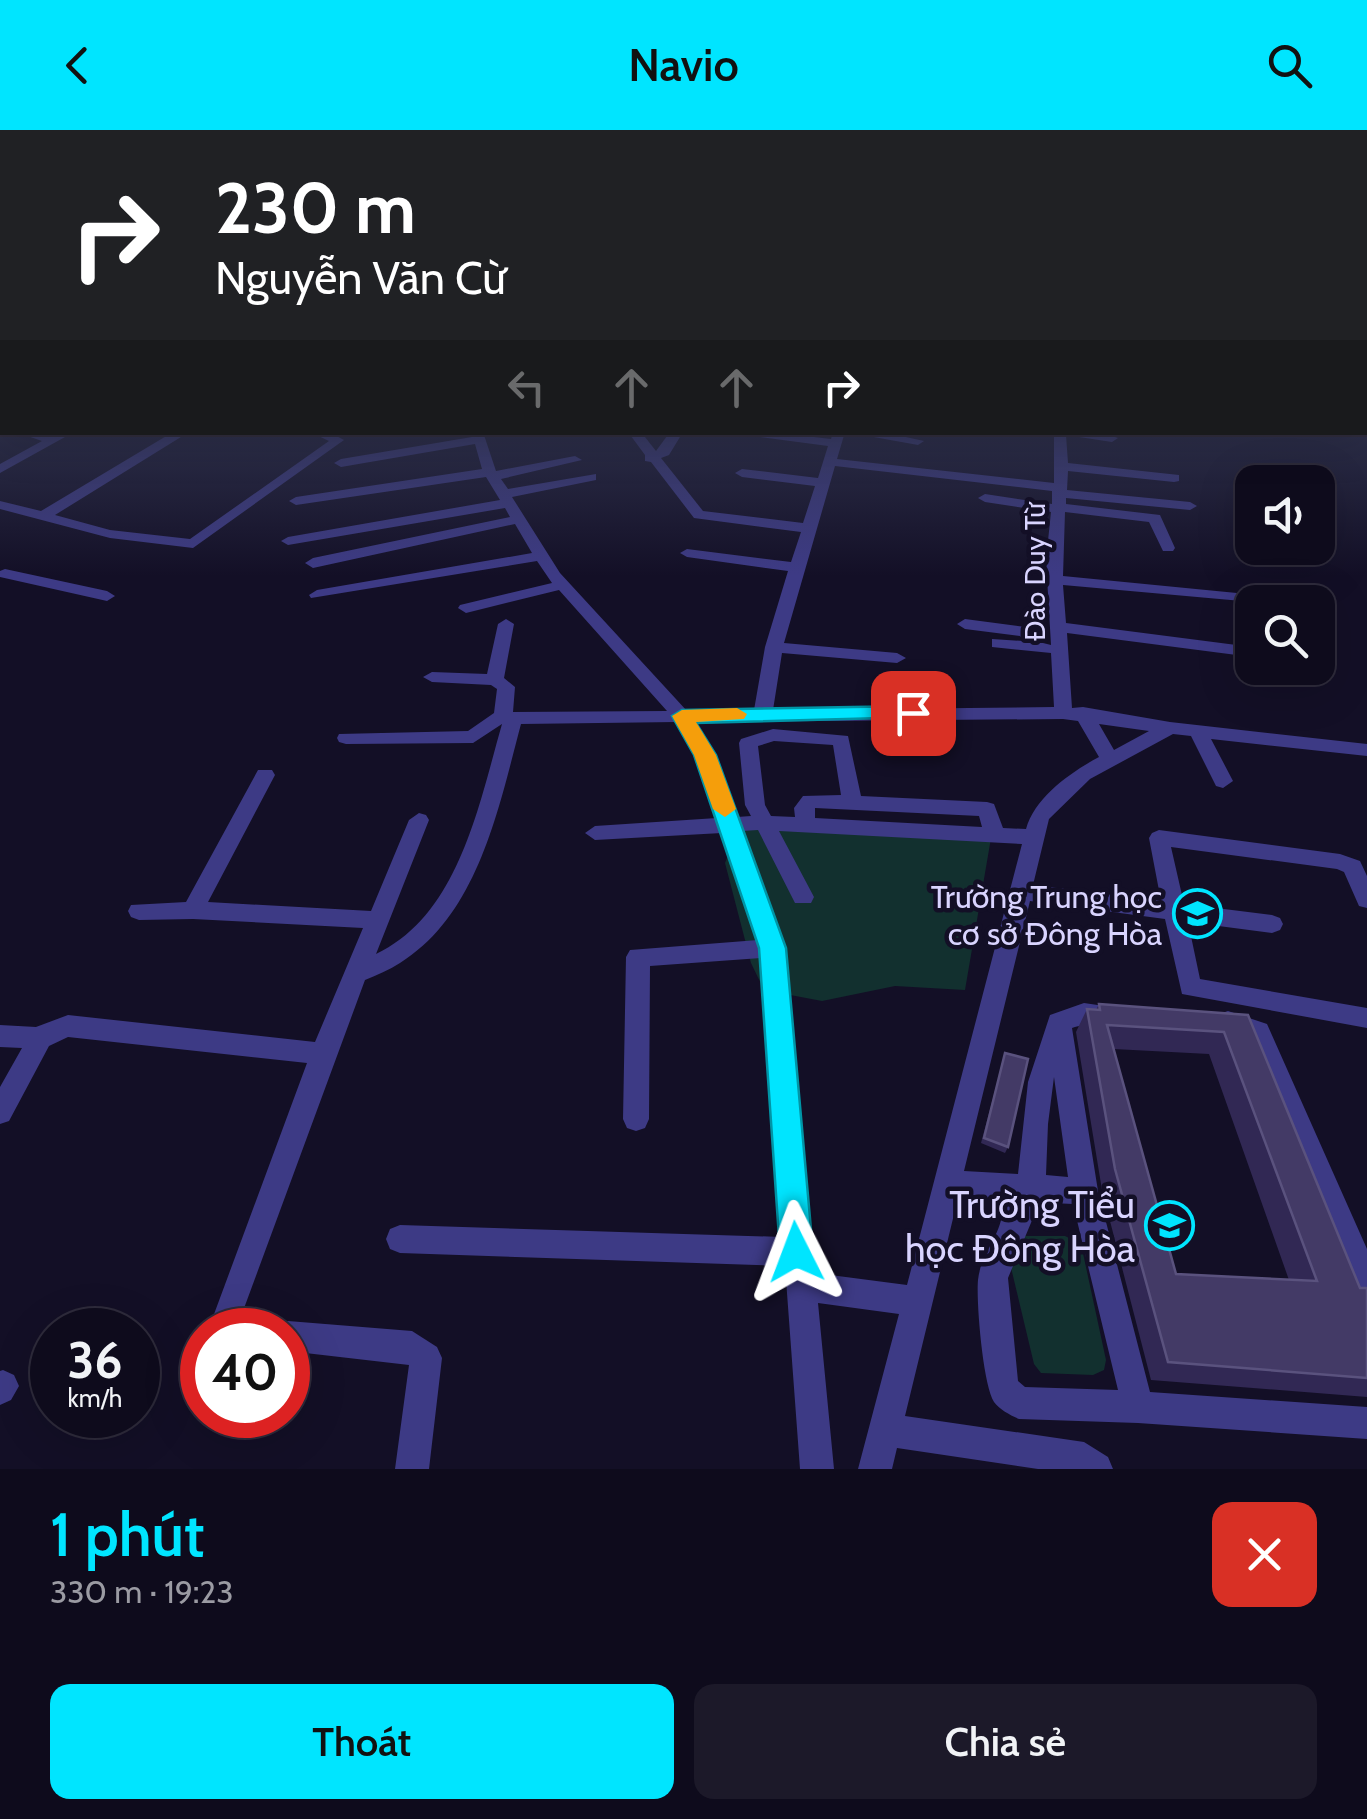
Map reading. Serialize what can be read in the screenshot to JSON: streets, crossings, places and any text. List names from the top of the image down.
{
  "streets": {
    "street": ["Đào Duy Từ"]
  },
  "places": {
    "school or university": ["Trường Trung học cơ sở Đông Hòa", "Trường Tiểu học Đông Hòa"]
  },
  "page": {
    "header": "Navio",
    "turn": ["230 m", "Nguyễn Văn Cừ"],
    "speed": "36 km/h",
    "limit": "40",
    "heading": ["1 phút", "330 m · 19:23"],
    "buttons": ["Thoát", "Chia sẻ"]
  }
}
